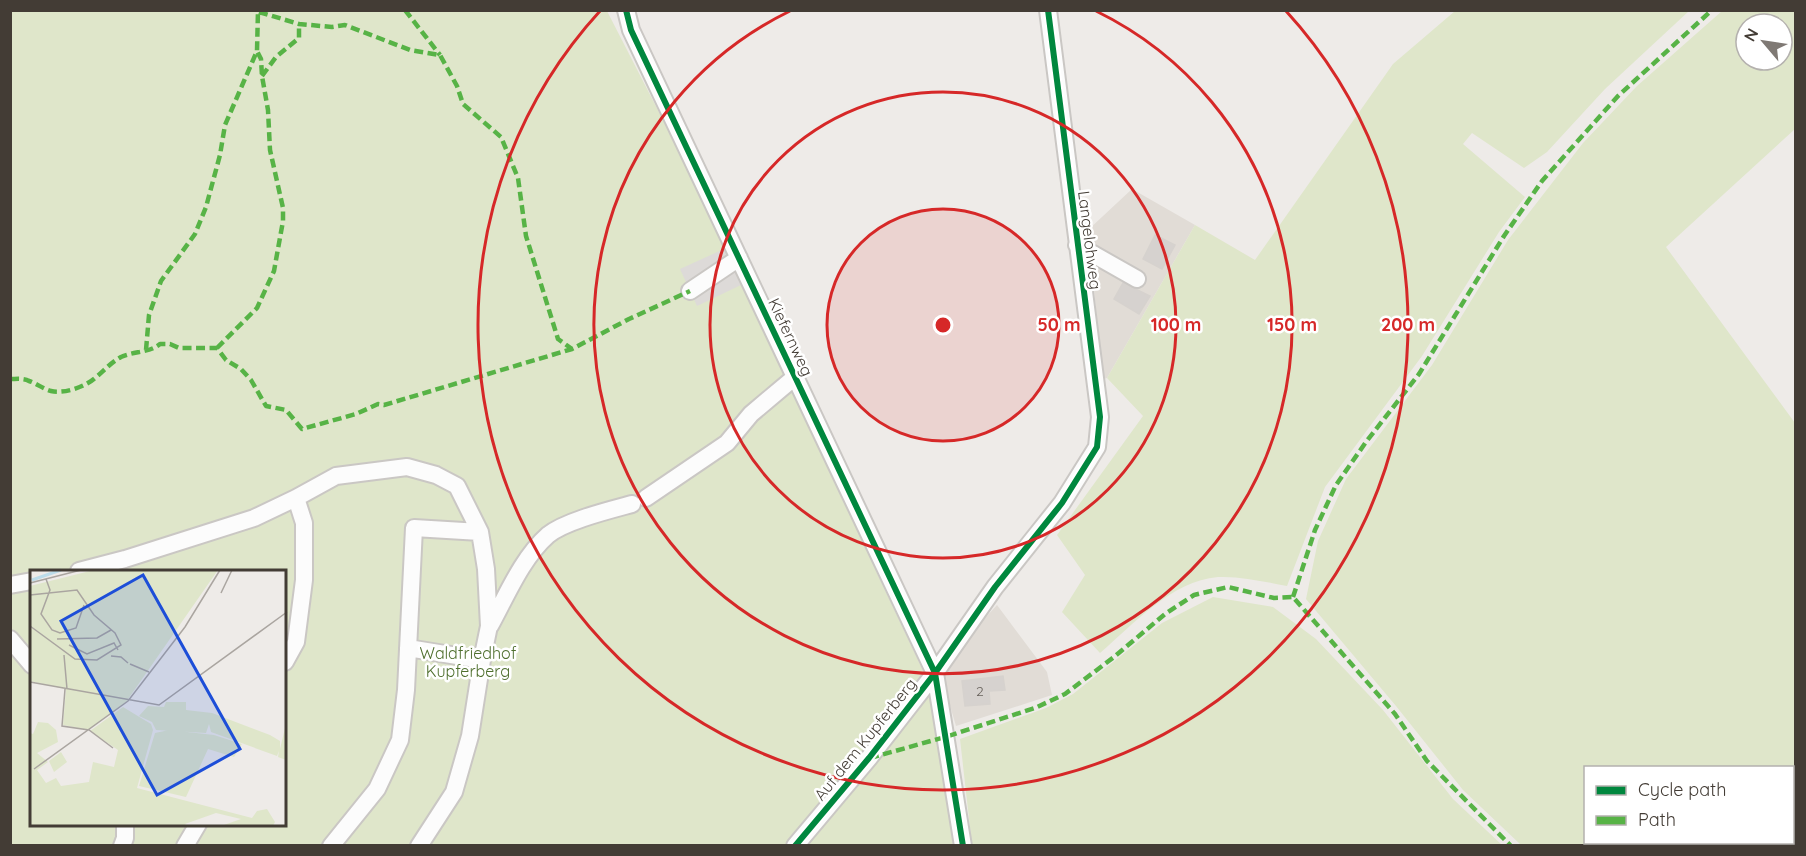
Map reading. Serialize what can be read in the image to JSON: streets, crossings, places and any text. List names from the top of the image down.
{
  "streets": {
    "street": ["Langelohweg", "Kiefernweg", "Auf dem Kupferberg"]
  },
  "crossings": [
    ["Langelohweg", "Kiefernweg"],
    ["Langelohweg", "Auf dem Kupferberg"],
    ["Kiefernweg", "Auf dem Kupferberg"]
  ],
  "parks": ["Waldfriedhof Kupferberg"],
  "house_numbers": ["2"],
  "legend": ["Cycle path", "Path"],
  "north": "top left",
  "rings": [
    "50 m",
    "100 m",
    "150 m",
    "200 m"
  ]
}
